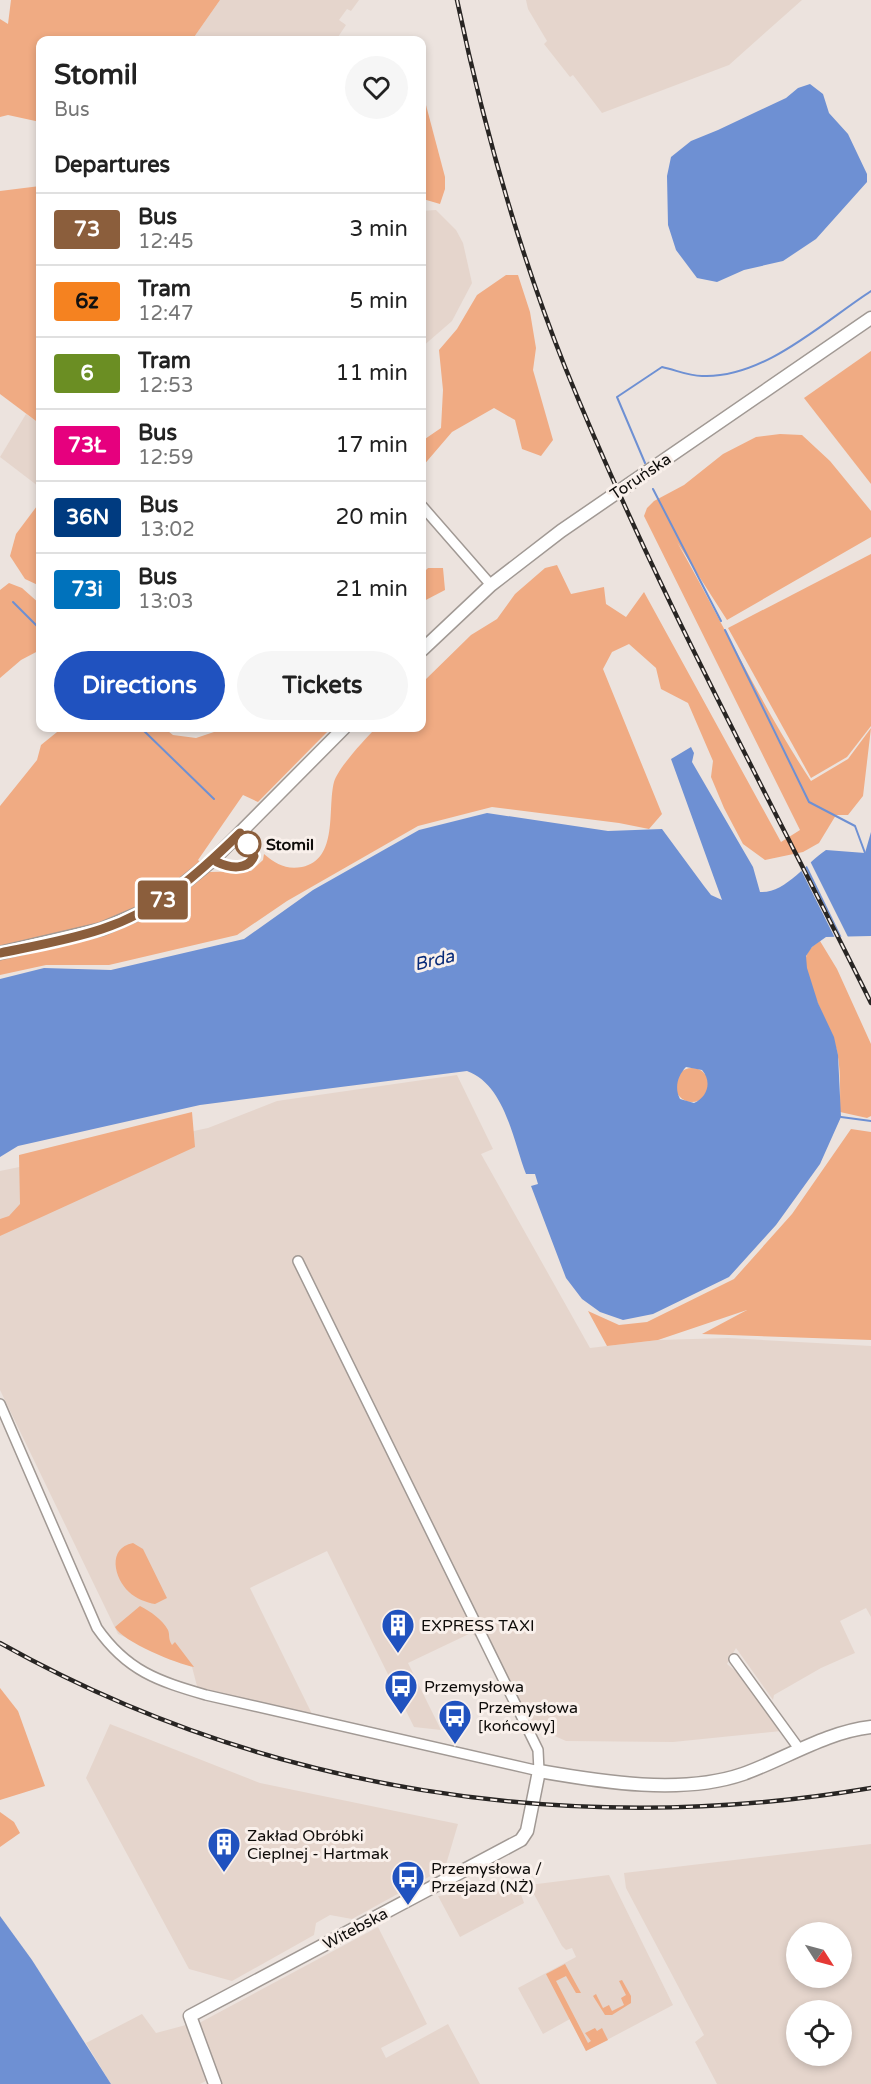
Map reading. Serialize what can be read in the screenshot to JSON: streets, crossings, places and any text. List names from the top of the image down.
{
  "streets": {
    "street": ["Toruńska", "Witebska"]
  },
  "water": ["Brda"],
  "places": {
    "other": ["Stomil"],
    "building": ["EXPRESS TAXI", "Zakład Obróbki Cieplnej - Hartmak"],
    "bus stop": ["Przemysłowa", "Przemysłowa [końcowy]", "Przemysłowa / Przejazd (NŻ)"]
  },
  "lines": ["bus line 73"],
  "north": "bottom right",
  "page": {
    "on_map": "73",
    "heading": [
      ["Stomil", "Bus"],
      "Departures"
    ],
    "list": [
      {
        "mark": "73",
        "name": "Bus",
        "note": "12:45",
        "value": "3 min"
      },
      {
        "mark": "6z",
        "name": "Tram",
        "note": "12:47",
        "value": "5 min"
      },
      {
        "mark": "6",
        "name": "Tram",
        "note": "12:53",
        "value": "11 min"
      },
      {
        "mark": "73Ł",
        "name": "Bus",
        "note": "12:59",
        "value": "17 min"
      },
      {
        "mark": "36N",
        "name": "Bus",
        "note": "13:02",
        "value": "20 min"
      },
      {
        "mark": "73i",
        "name": "Bus",
        "note": "13:03",
        "value": "21 min"
      }
    ],
    "buttons": ["Directions", "Tickets"]
  }
}
